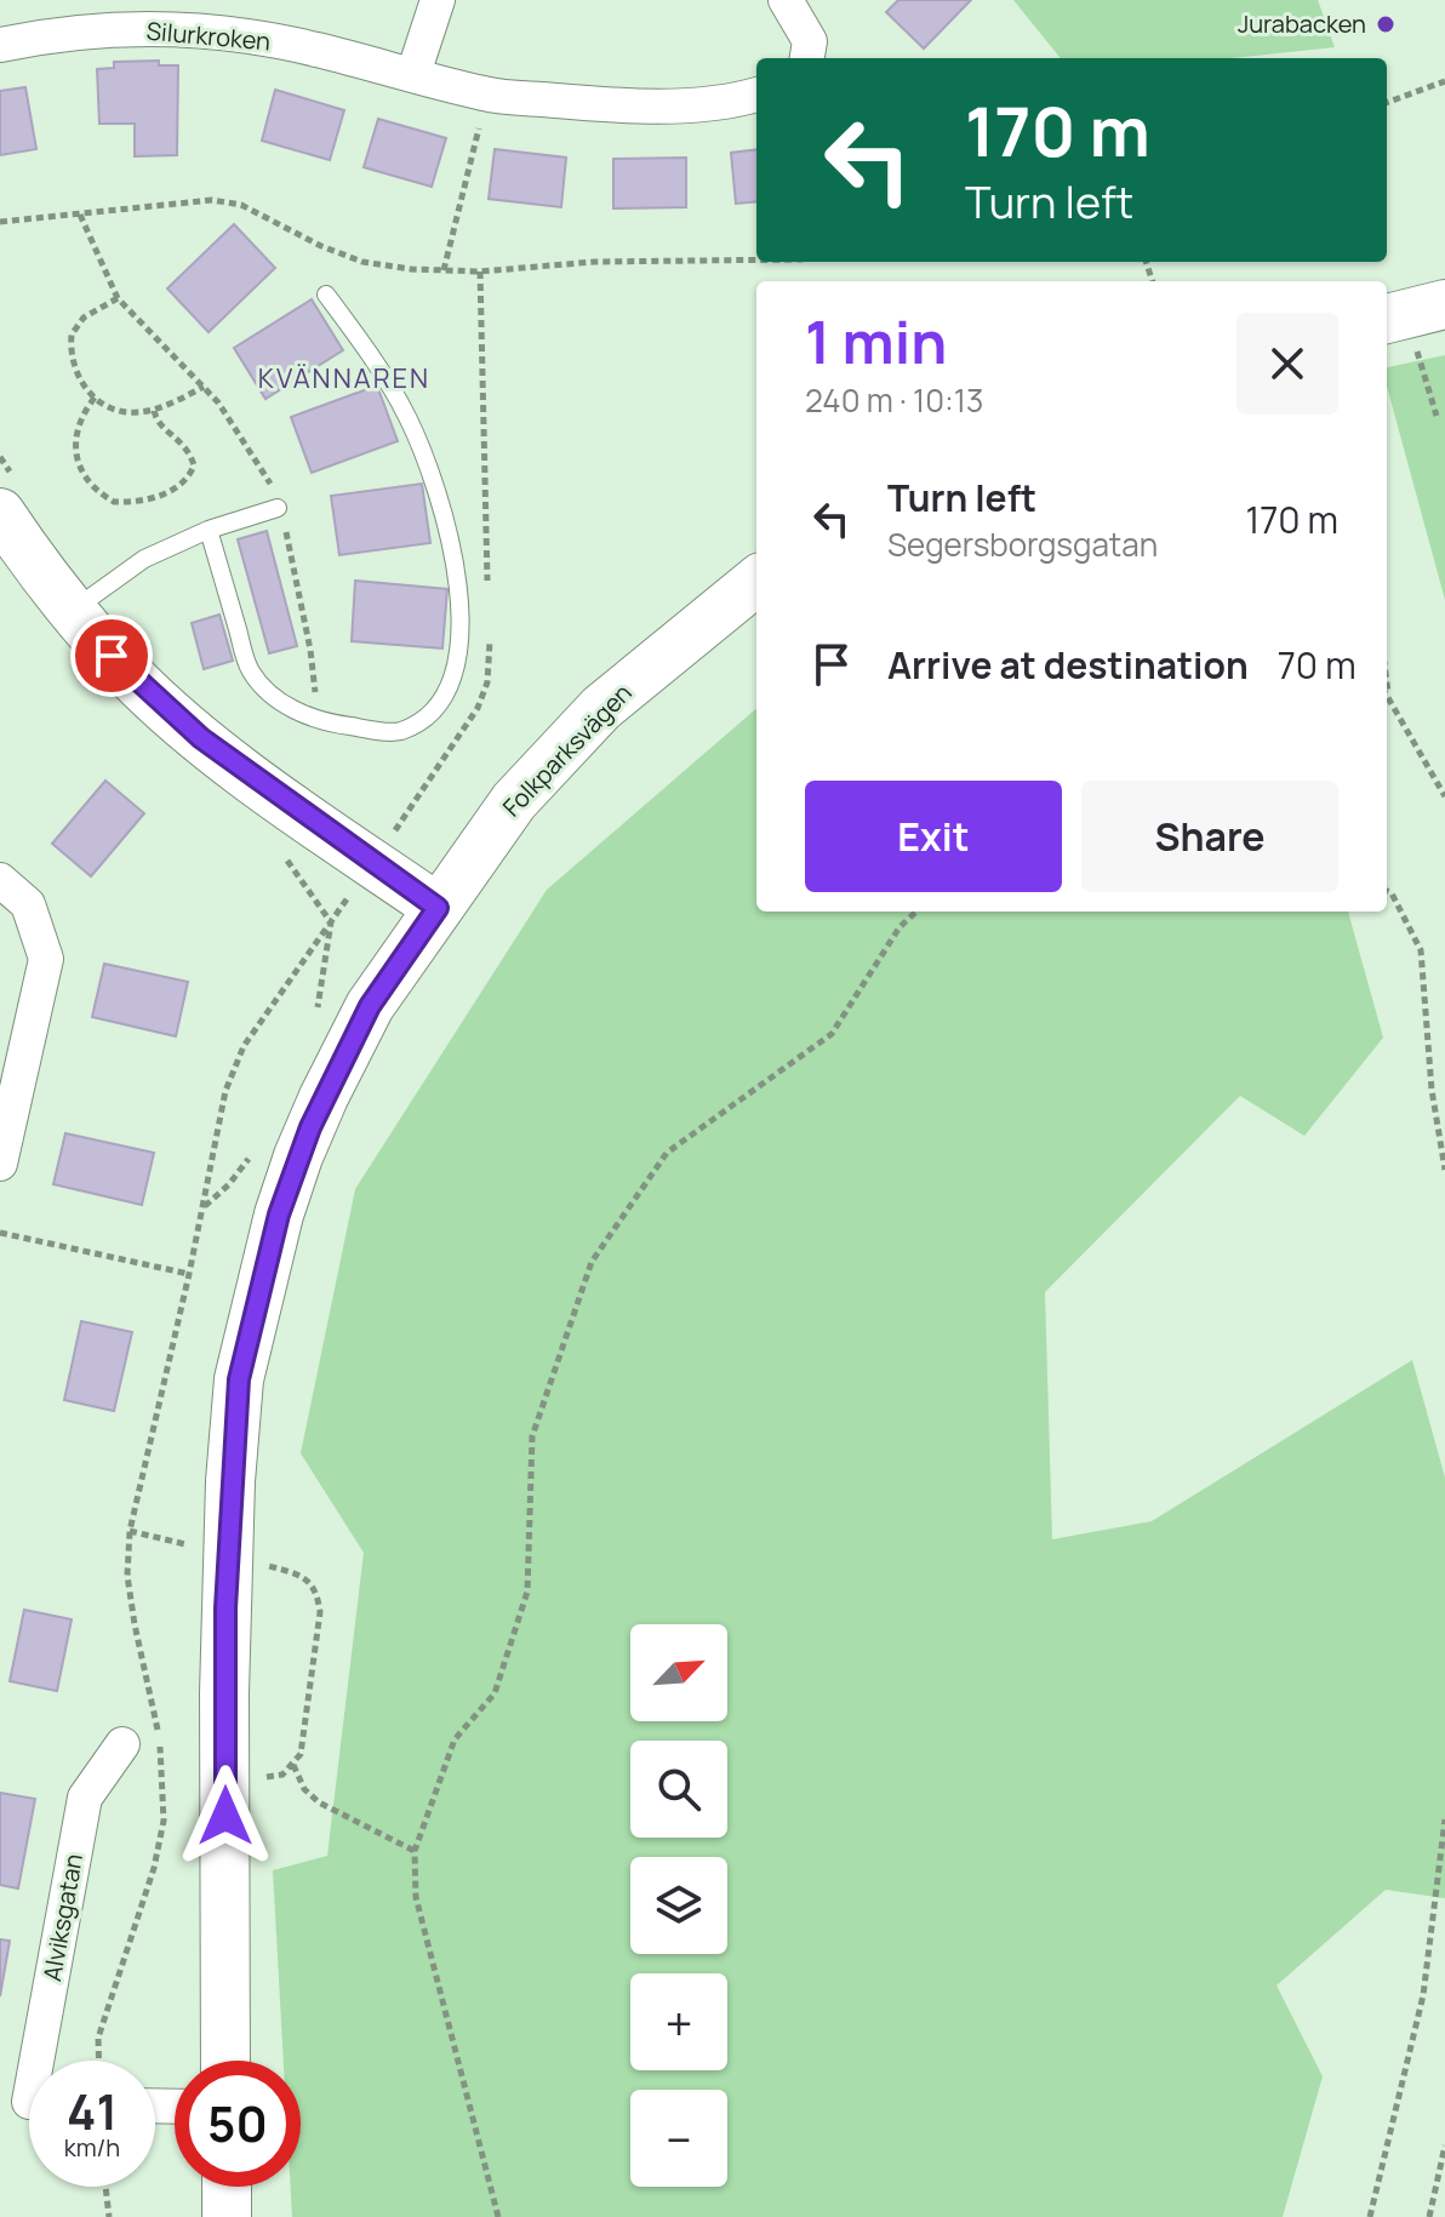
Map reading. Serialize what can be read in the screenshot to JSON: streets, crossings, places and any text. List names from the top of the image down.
{
  "streets": {
    "main road": ["Folkparksvägen"],
    "street": ["Silurkroken", "Alviksgatan"]
  },
  "districts": ["KVÄNNAREN"],
  "places": ["Jurabacken"],
  "north": "top right",
  "page": {
    "turn": ["170 m", "Turn left"],
    "heading": ["1 min", "240 m · 10:13"],
    "list": [
      {
        "name": "Turn left",
        "note": "Segersborgsgatan",
        "value": "170 m"
      },
      {
        "name": "Arrive at destination",
        "value": "70 m"
      }
    ],
    "buttons": ["Exit", "Share"],
    "map_buttons": ["+", "−"],
    "speed": "41 km/h",
    "limit": "50"
  }
}
